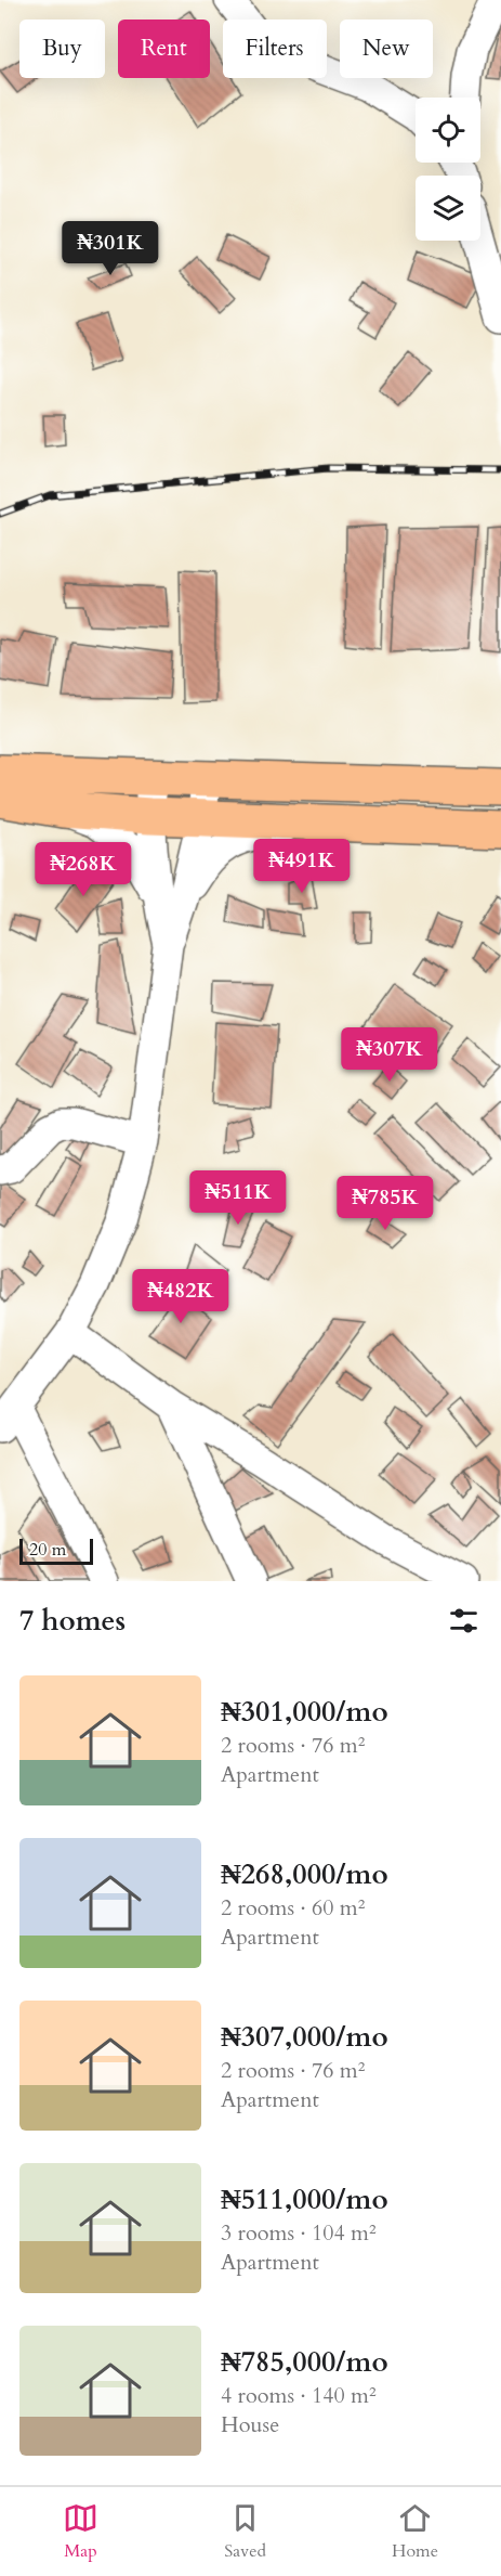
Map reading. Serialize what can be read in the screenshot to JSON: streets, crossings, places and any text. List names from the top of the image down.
{
  "scale_bar": "20 m",
  "page": {
    "chip": [
      "Buy",
      "Rent",
      "Filters",
      "New"
    ],
    "price": [
      "₦301K",
      "₦491K",
      "₦268K",
      "₦307K",
      "₦511K",
      "₦785K",
      "₦482K"
    ],
    "scale": "20 m",
    "heading": "7 homes",
    "list": [
      {
        "name": "₦301,000/mo",
        "note": "2 rooms · 76 m² · Apartment"
      },
      {
        "name": "₦268,000/mo",
        "note": "2 rooms · 60 m² · Apartment"
      },
      {
        "name": "₦307,000/mo",
        "note": "2 rooms · 76 m² · Apartment"
      },
      {
        "name": "₦511,000/mo",
        "note": "3 rooms · 104 m² · Apartment"
      },
      {
        "name": "₦785,000/mo",
        "note": "4 rooms · 140 m² · House"
      }
    ],
    "tabs": ["Map", "Saved", "Home"]
  }
}
